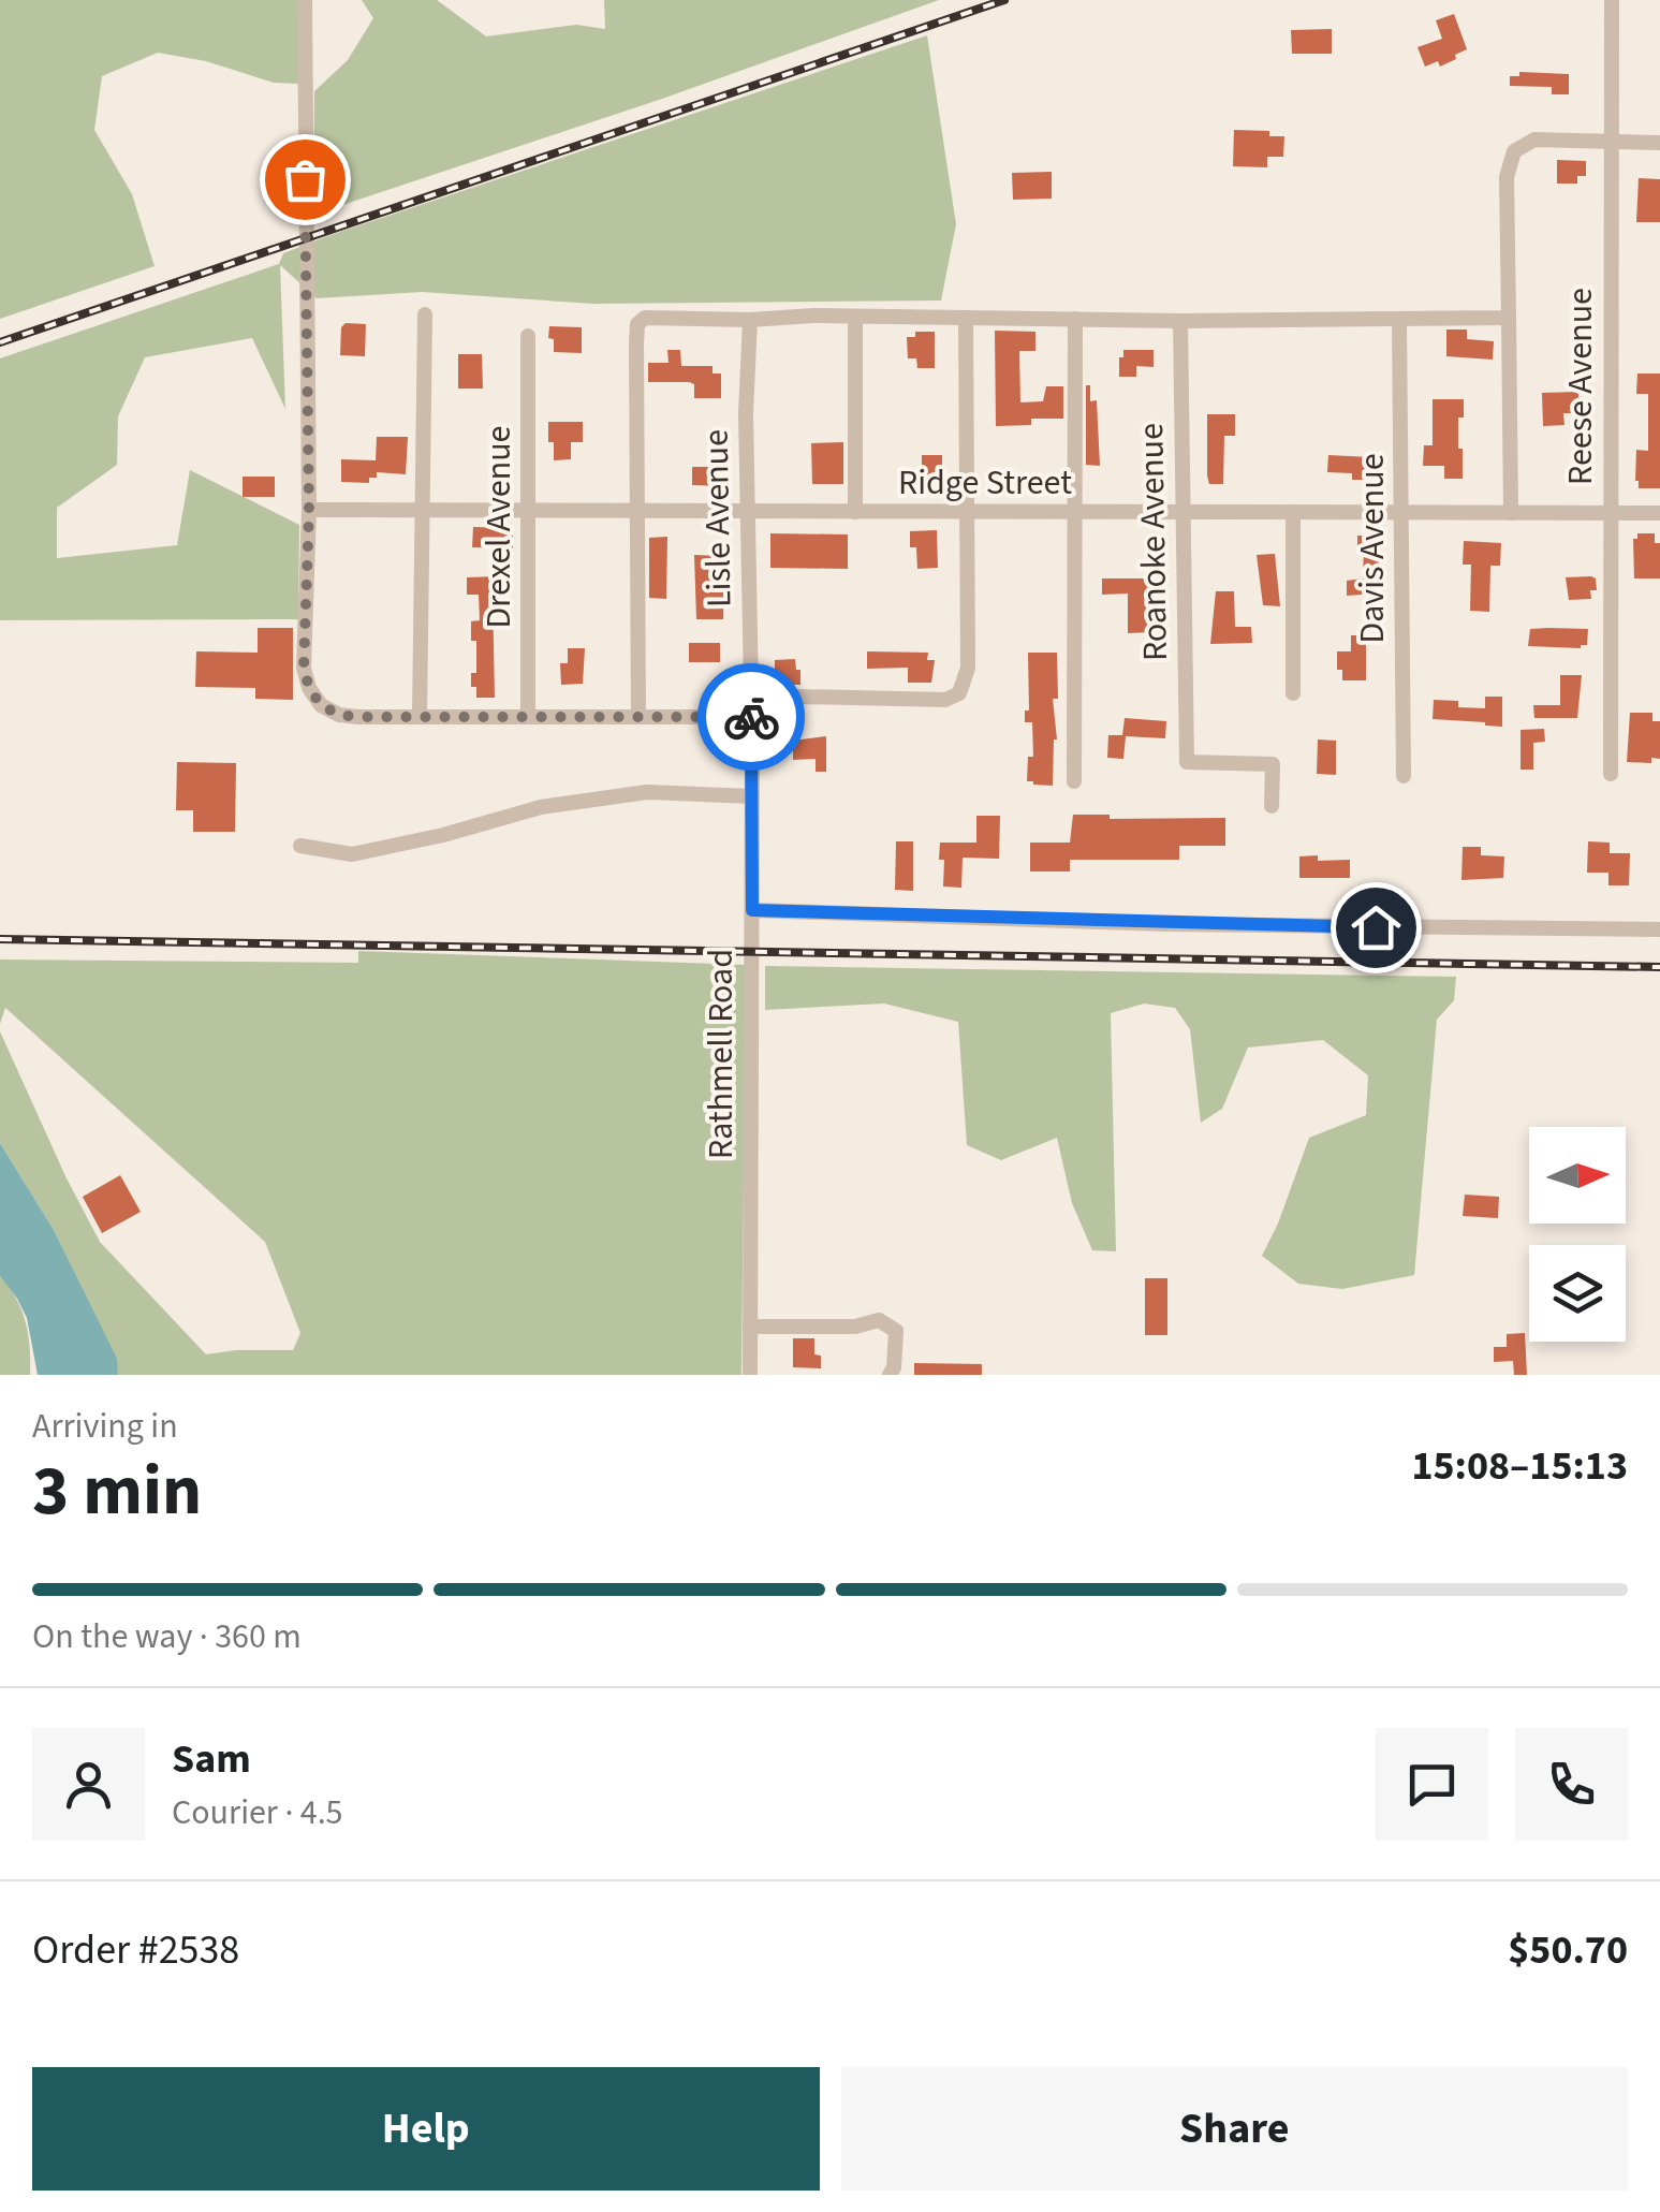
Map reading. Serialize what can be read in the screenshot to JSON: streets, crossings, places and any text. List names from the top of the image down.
{
  "streets": {
    "street": [
      "Reese Avenue",
      "Ridge Street",
      "Lisle Avenue",
      "Drexel Avenue",
      "Roanoke Avenue",
      "Davis Avenue",
      "Rathmell Road"
    ]
  },
  "crossings": [
    ["Reese Avenue", "Ridge Street"],
    ["Ridge Street", "Lisle Avenue"],
    ["Ridge Street", "Drexel Avenue"],
    ["Ridge Street", "Roanoke Avenue"],
    ["Ridge Street", "Davis Avenue"],
    ["Lisle Avenue", "Rathmell Road"]
  ],
  "north": "right",
  "page": {
    "heading": ["3 min", "Arriving in", "15:08–15:13"],
    "panel": [
      "Sam",
      "Courier · 4.5",
      "Order #2538",
      "$50.70"
    ],
    "bar": "On the way · 360 m",
    "buttons": ["Help", "Share"]
  }
}
